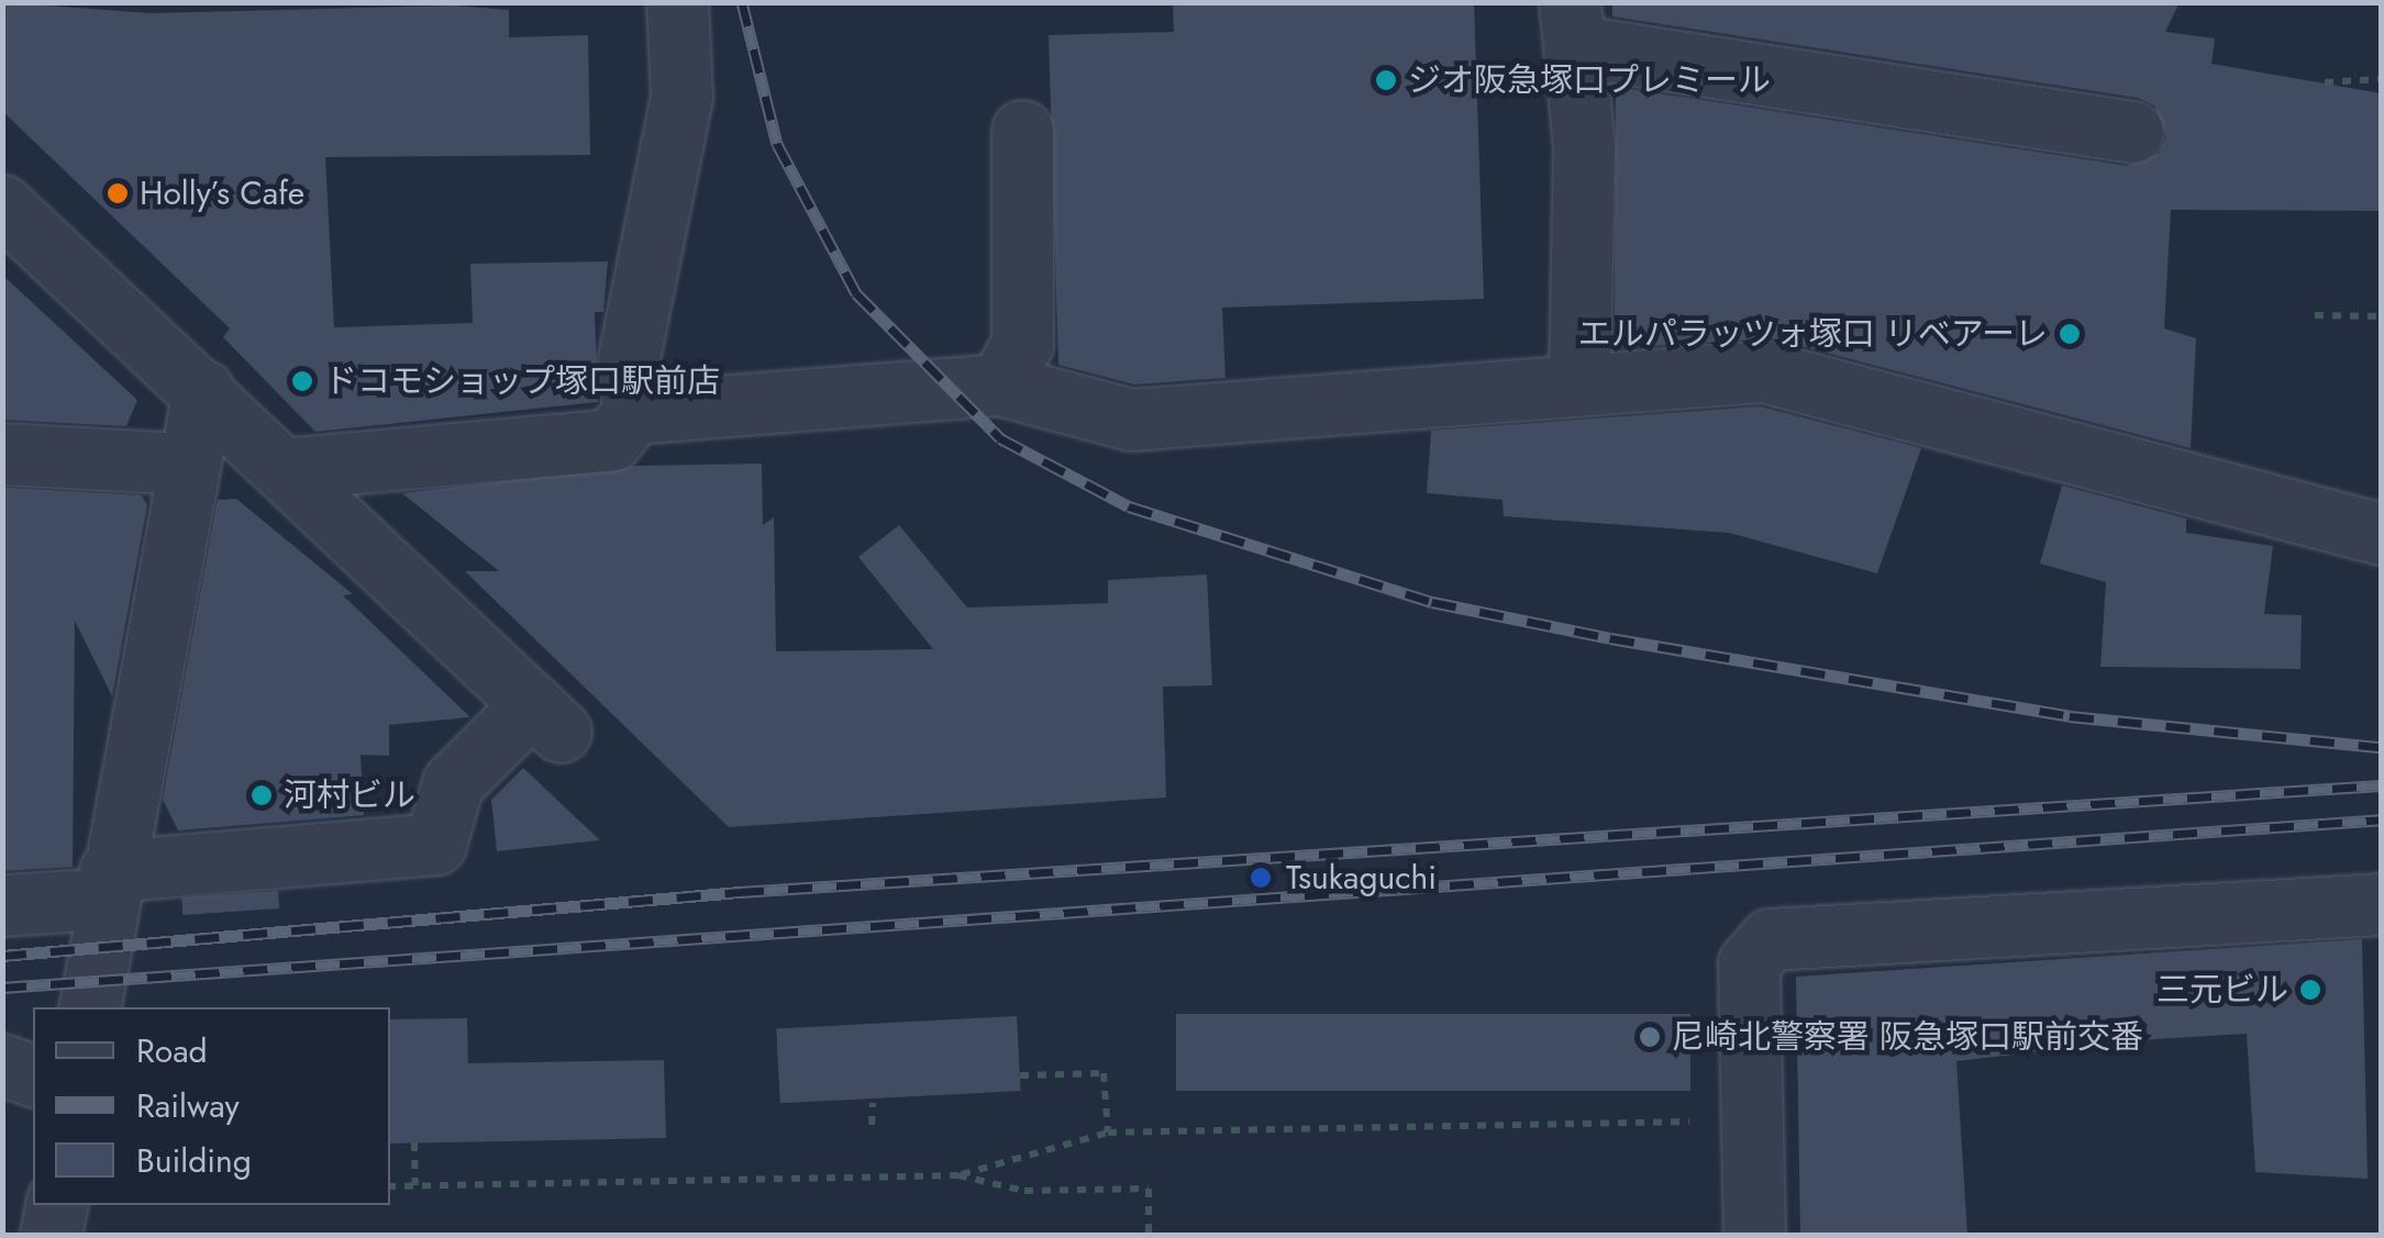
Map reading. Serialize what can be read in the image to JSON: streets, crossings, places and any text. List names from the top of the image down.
{
  "places": [
    "ジオ阪急塚口プレミール",
    "Holly’s Cafe",
    "エルパラッツォ塚口 リベアーレ",
    "ドコモショップ塚口駅前店",
    "河村ビル",
    "Tsukaguchi",
    "三元ビル",
    "尼崎北警察署 阪急塚口駅前交番"
  ],
  "legend": ["Road", "Railway", "Building"]
}
